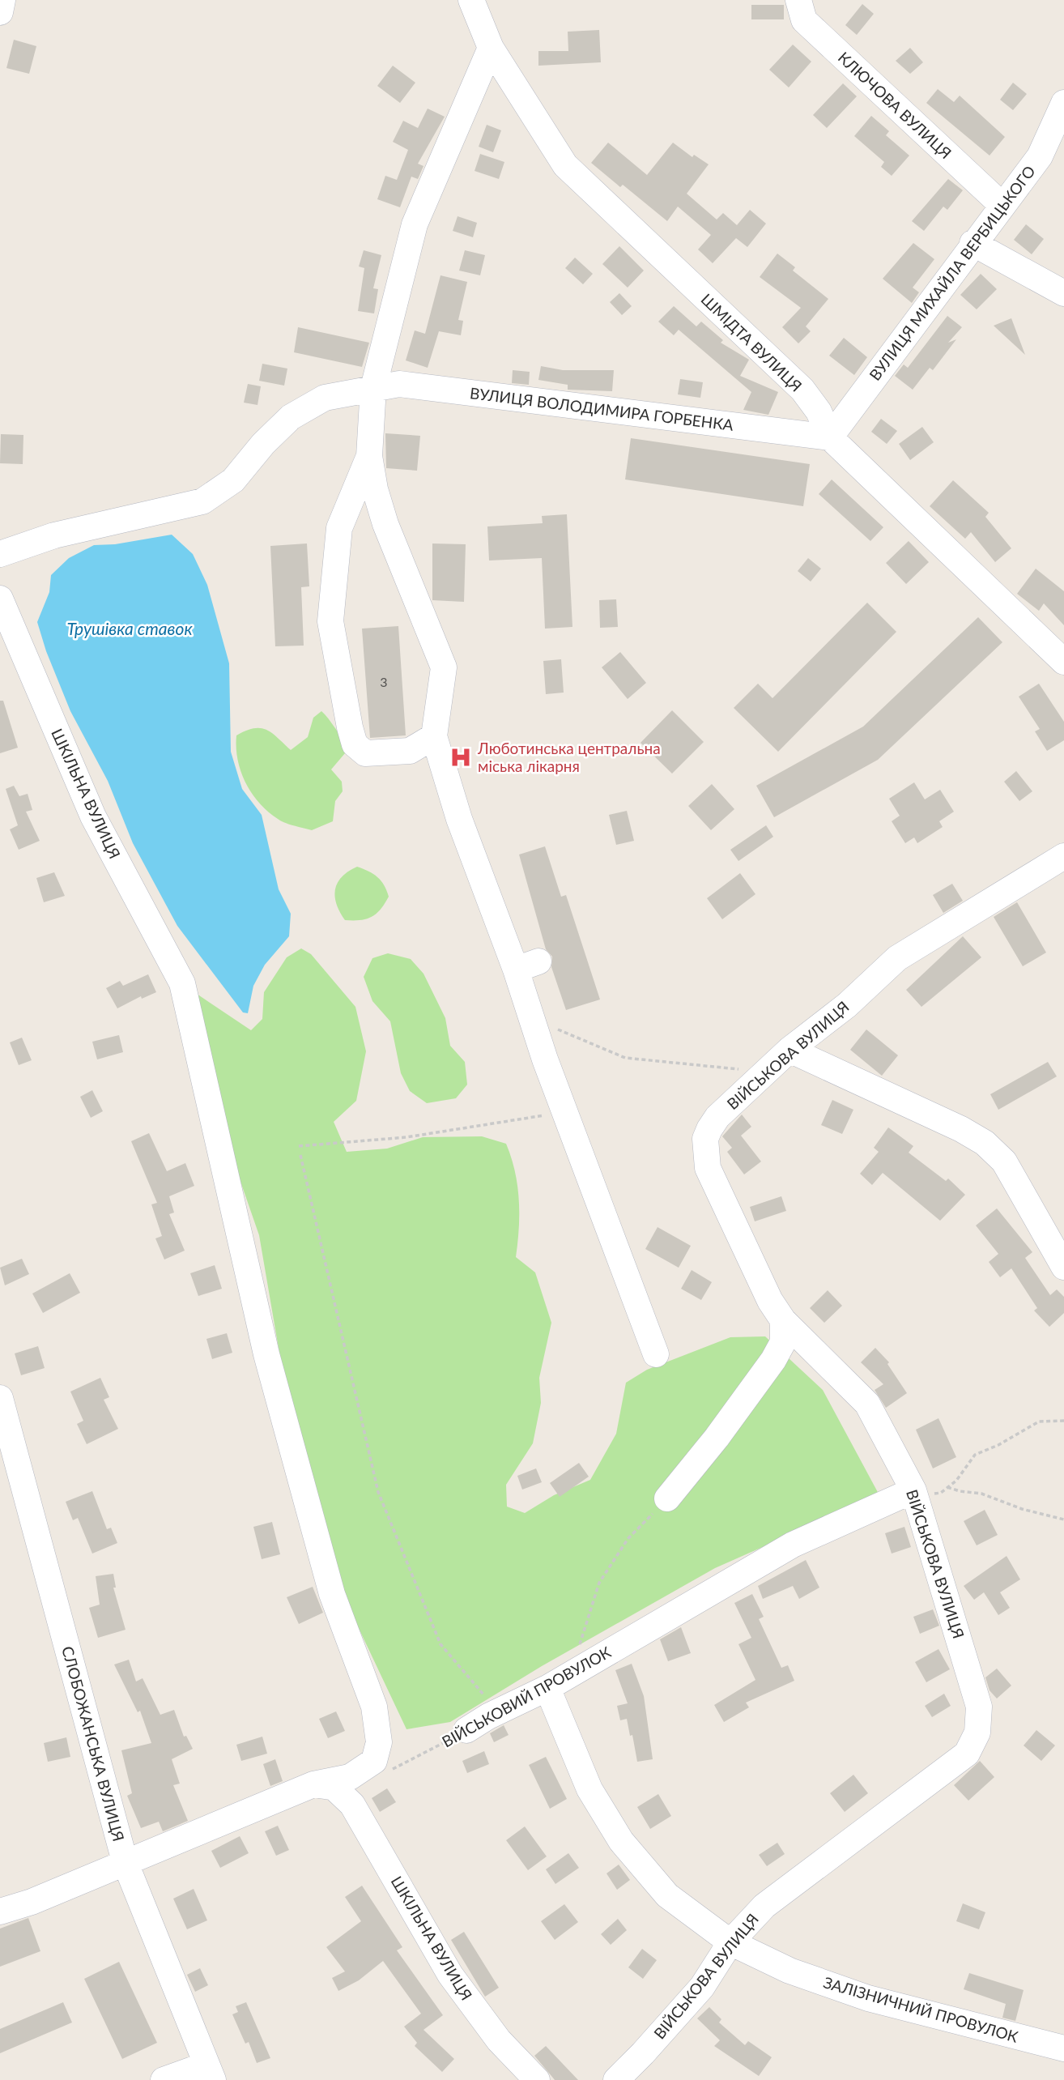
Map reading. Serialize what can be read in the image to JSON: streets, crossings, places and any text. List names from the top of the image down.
{
  "streets": {
    "street": [
      "КЛЮЧОВА ВУЛИЦЯ",
      "ВУЛИЦЯ МИХАЙЛА ВЕРБИЦЬКОГО",
      "ШМІДТА ВУЛИЦЯ",
      "ВУЛИЦЯ ВОЛОДИМИРА ГОРБЕНКА",
      "ШКІЛЬНА ВУЛИЦЯ",
      "ВІЙСЬКОВА ВУЛИЦЯ",
      "ВІЙСЬКОВИЙ ПРОВУЛОК",
      "СЛОБОЖАНСЬКА ВУЛИЦЯ",
      "ЗАЛІЗНИЧНИЙ ПРОВУЛОК"
    ]
  },
  "crossings": [
    ["КЛЮЧОВА ВУЛИЦЯ", "ВУЛИЦЯ МИХАЙЛА ВЕРБИЦЬКОГО"],
    ["ВУЛИЦЯ МИХАЙЛА ВЕРБИЦЬКОГО", "ШМІДТА ВУЛИЦЯ"],
    ["ВУЛИЦЯ МИХАЙЛА ВЕРБИЦЬКОГО", "ВУЛИЦЯ ВОЛОДИМИРА ГОРБЕНКА"],
    ["ШМІДТА ВУЛИЦЯ", "ВУЛИЦЯ ВОЛОДИМИРА ГОРБЕНКА"],
    ["ВІЙСЬКОВА ВУЛИЦЯ", "ВІЙСЬКОВИЙ ПРОВУЛОК"],
    ["ВІЙСЬКОВА ВУЛИЦЯ", "ЗАЛІЗНИЧНИЙ ПРОВУЛОК"],
    ["ВІЙСЬКОВИЙ ПРОВУЛОК", "ЗАЛІЗНИЧНИЙ ПРОВУЛОК"]
  ],
  "water": ["Трушівка ставок"],
  "places": {
    "hospital": ["Люботинська центральна міська лікарня"]
  },
  "house_numbers": ["3"]
}
